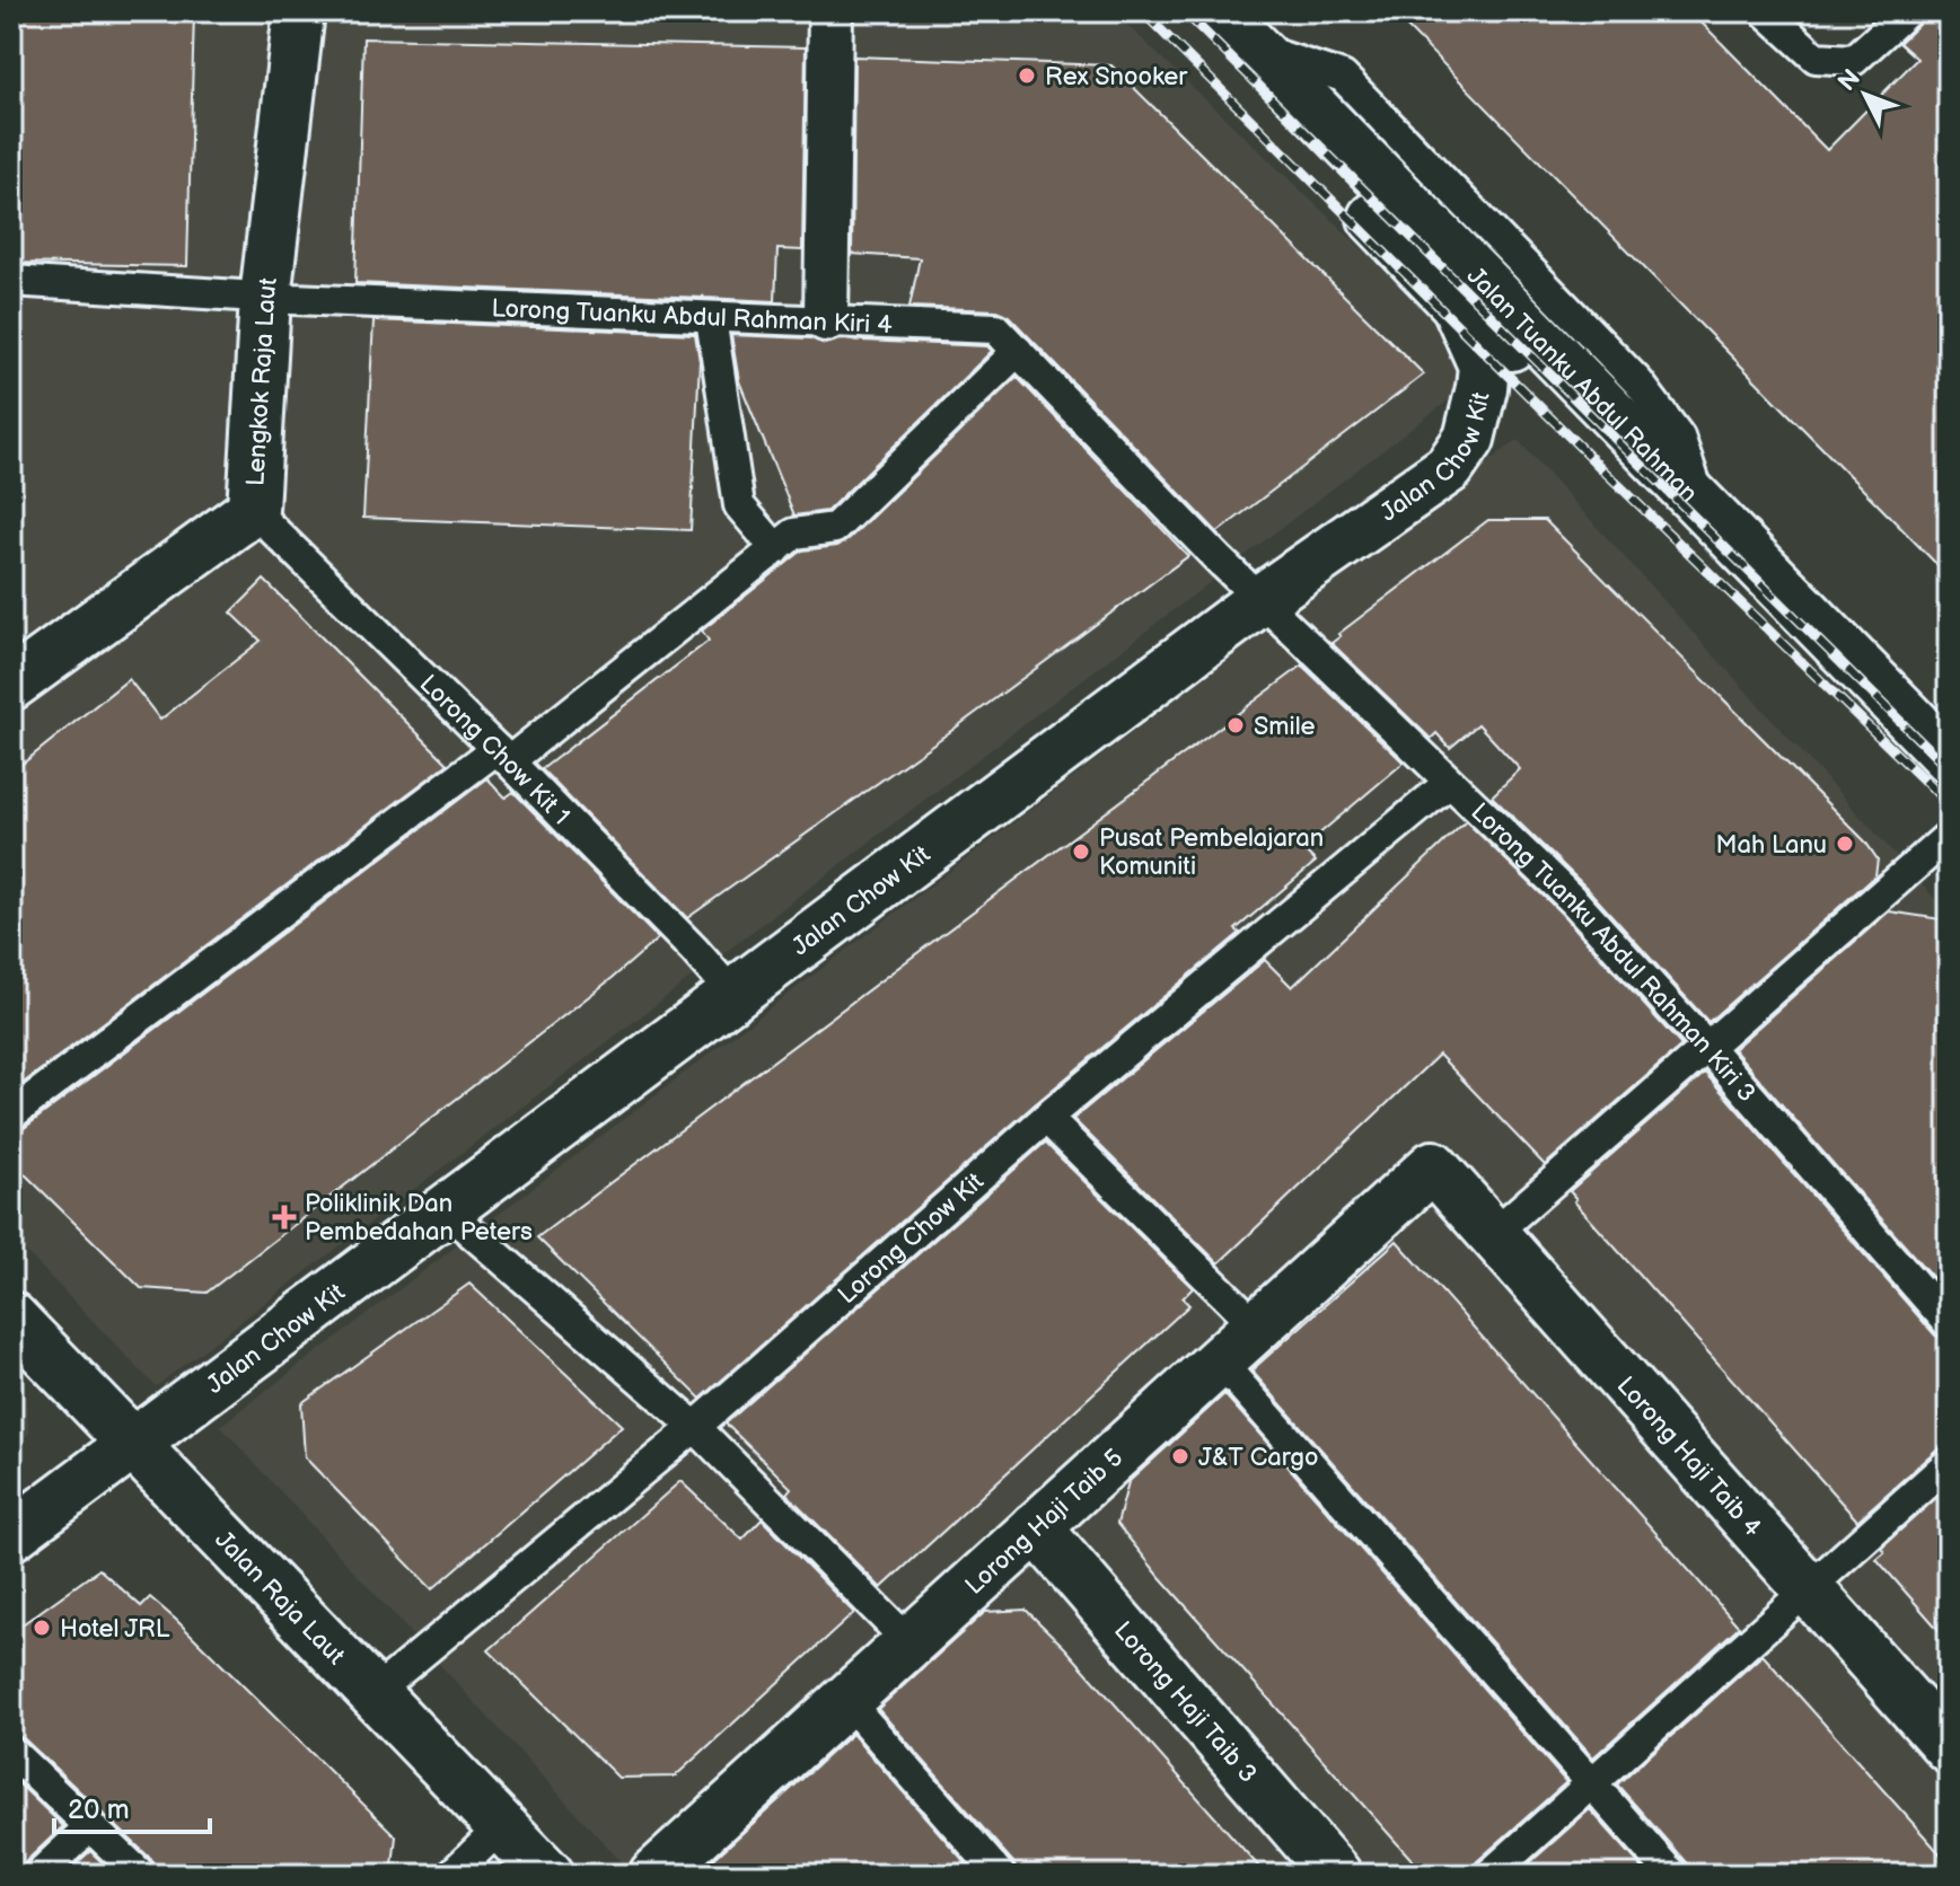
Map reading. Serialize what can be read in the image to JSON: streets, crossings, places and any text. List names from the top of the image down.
{
  "streets": {
    "street": [
      "Lengkok Raja Laut",
      "Jalan Tuanku Abdul Rahman",
      "Jalan Chow Kit",
      "Lorong Haji Taib 4",
      "Lorong Haji Taib 5",
      "Jalan Raja Laut",
      "Lorong Haji Taib 3"
    ],
    "lane": [
      "Lorong Tuanku Abdul Rahman Kiri 4",
      "Lorong Chow Kit 1",
      "Lorong Tuanku Abdul Rahman Kiri 3",
      "Lorong Chow Kit"
    ]
  },
  "crossings": [
    ["Lorong Tuanku Abdul Rahman Kiri 4", "Lengkok Raja Laut"],
    ["Lorong Tuanku Abdul Rahman Kiri 4", "Jalan Chow Kit"],
    ["Lorong Tuanku Abdul Rahman Kiri 4", "Lorong Tuanku Abdul Rahman Kiri 3"],
    ["Lengkok Raja Laut", "Lorong Chow Kit 1"],
    ["Jalan Chow Kit", "Lorong Chow Kit 1"],
    ["Jalan Chow Kit", "Lorong Tuanku Abdul Rahman Kiri 3"],
    ["Jalan Chow Kit", "Jalan Raja Laut"],
    ["Lorong Tuanku Abdul Rahman Kiri 3", "Lorong Chow Kit"],
    ["Lorong Chow Kit", "Jalan Raja Laut"],
    ["Lorong Haji Taib 4", "Lorong Haji Taib 5"],
    ["Lorong Haji Taib 5", "Lorong Haji Taib 3"]
  ],
  "places": {
    "other": [
      "Rex Snooker",
      "Smile",
      "Mah Lanu",
      "Pusat Pembelajaran Komuniti",
      "J&T Cargo",
      "Hotel JRL"
    ],
    "health": ["Poliklinik Dan Pembedahan Peters"]
  },
  "scale_bar": "20 m",
  "north": "top left"
}
